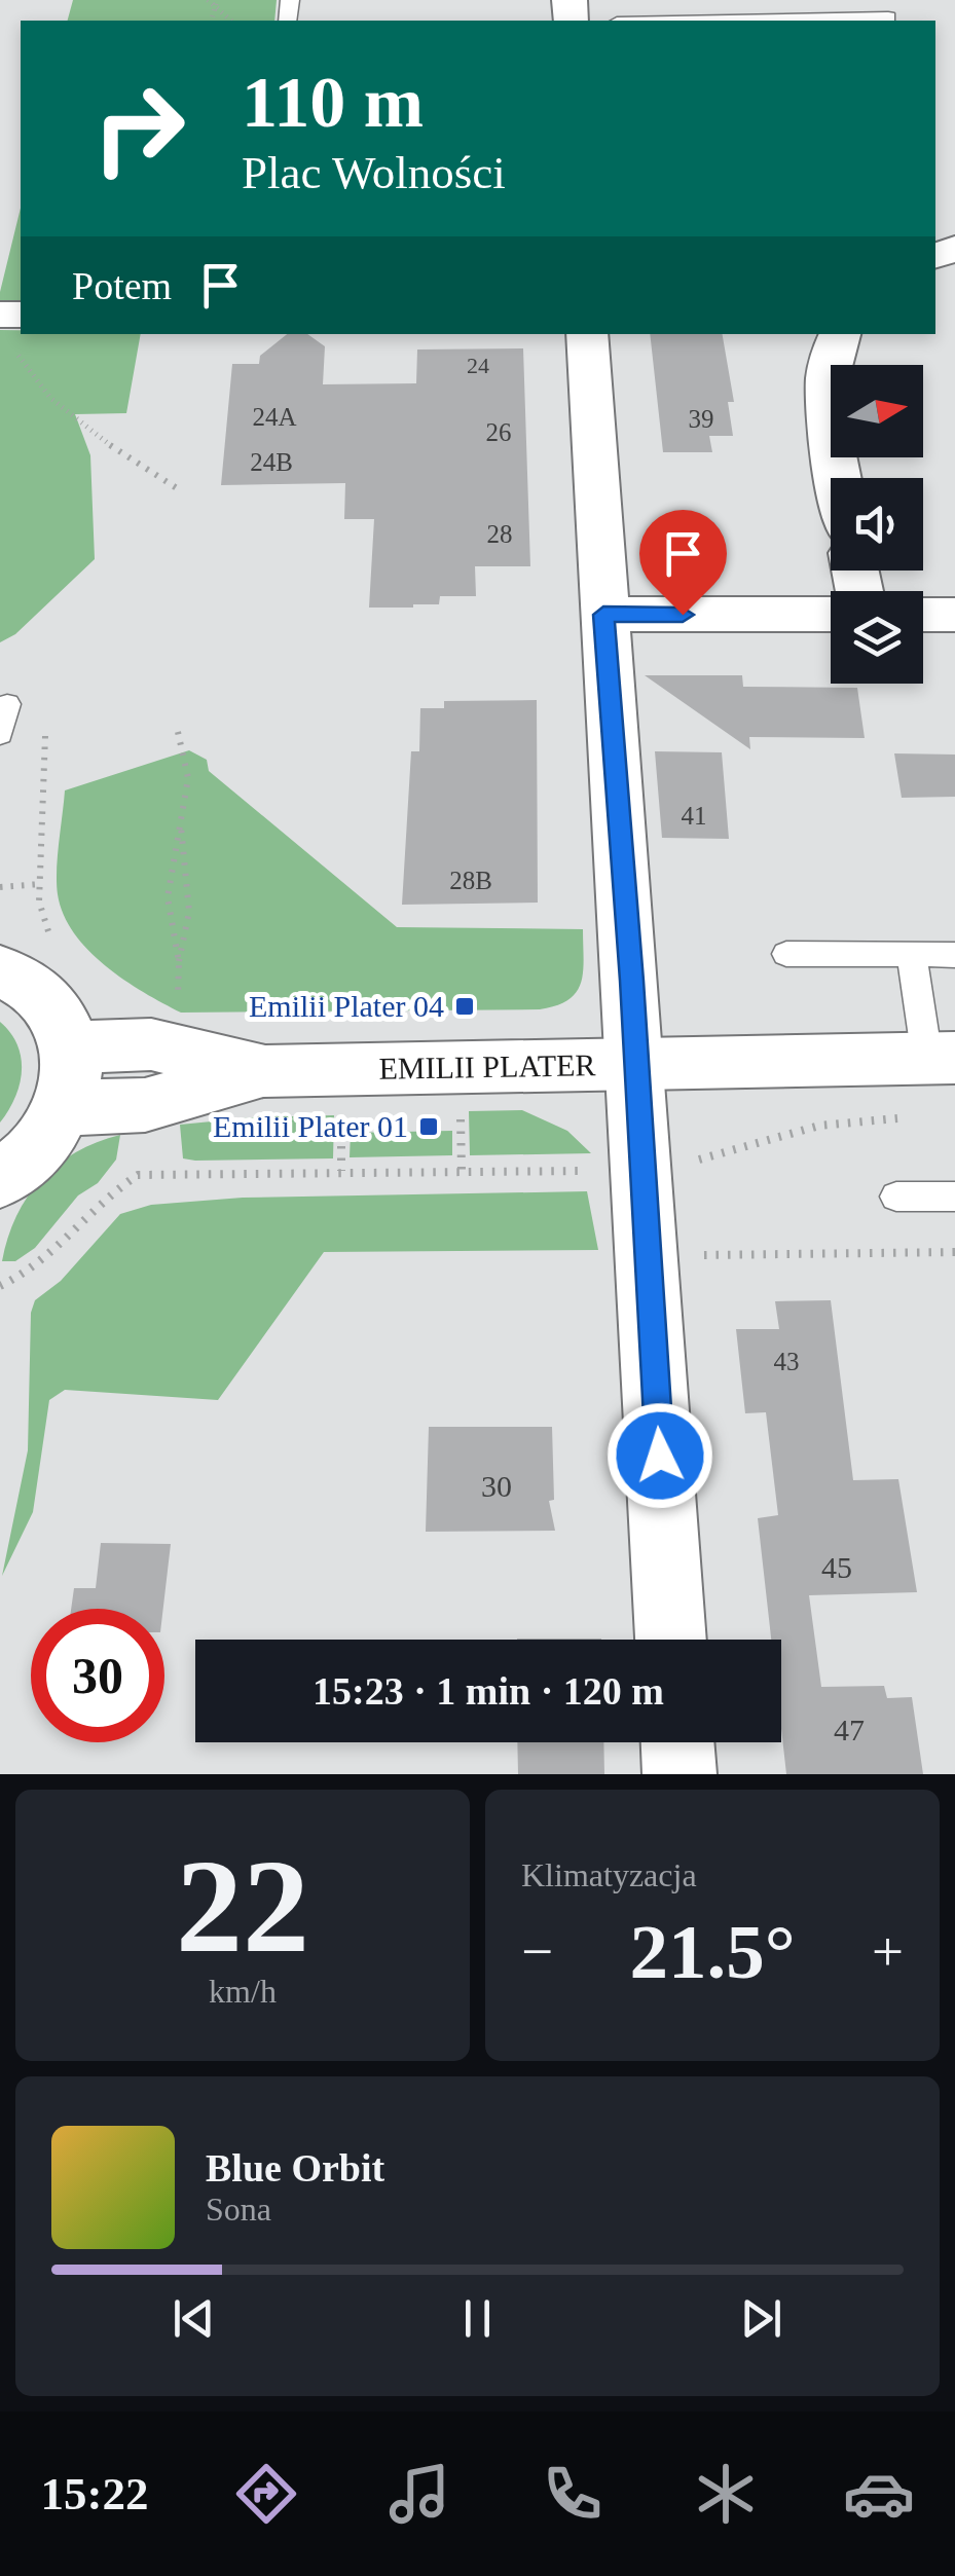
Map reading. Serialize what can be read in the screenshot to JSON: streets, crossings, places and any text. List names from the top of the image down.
{
  "streets": {
    "street": ["EMILII PLATER"]
  },
  "places": {
    "transit": ["Emilii Plater 04", "Emilii Plater 01"]
  },
  "house_numbers": [
    "24",
    "24A",
    "39",
    "26",
    "24B",
    "28",
    "41",
    "28B",
    "43",
    "30",
    "45",
    "47"
  ],
  "north": "right",
  "page": {
    "turn": ["110 m", "Plac Wolności"],
    "then": "Potem",
    "limit": "30",
    "trip": "15:23 · 1 min · 120 m",
    "tile": [
      ["22", "km/h"],
      "Klimatyzacja"
    ],
    "heat": ["−", "21.5°", "+"],
    "song": ["Blue Orbit", "Sona"],
    "tabs": "15:22"
  }
}
